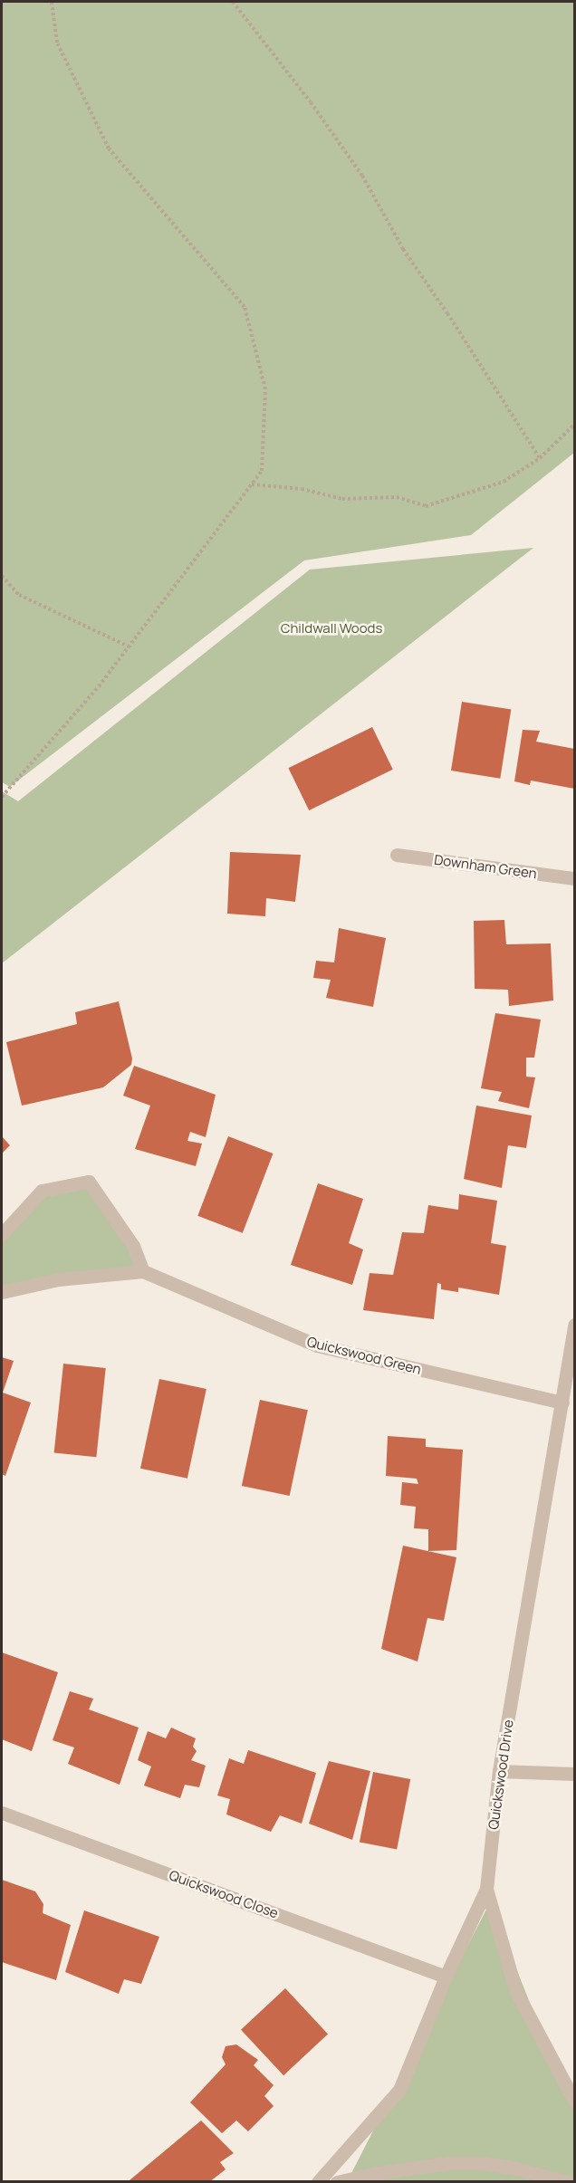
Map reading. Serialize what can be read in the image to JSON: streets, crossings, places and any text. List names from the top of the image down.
{
  "streets": {
    "street": [
      "Downham Green",
      "Quickswood Green",
      "Quickswood Drive",
      "Quickswood Close"
    ]
  },
  "crossings": [
    ["Quickswood Green", "Quickswood Drive"],
    ["Quickswood Drive", "Quickswood Close"]
  ],
  "parks": ["Childwall Woods"]
}
